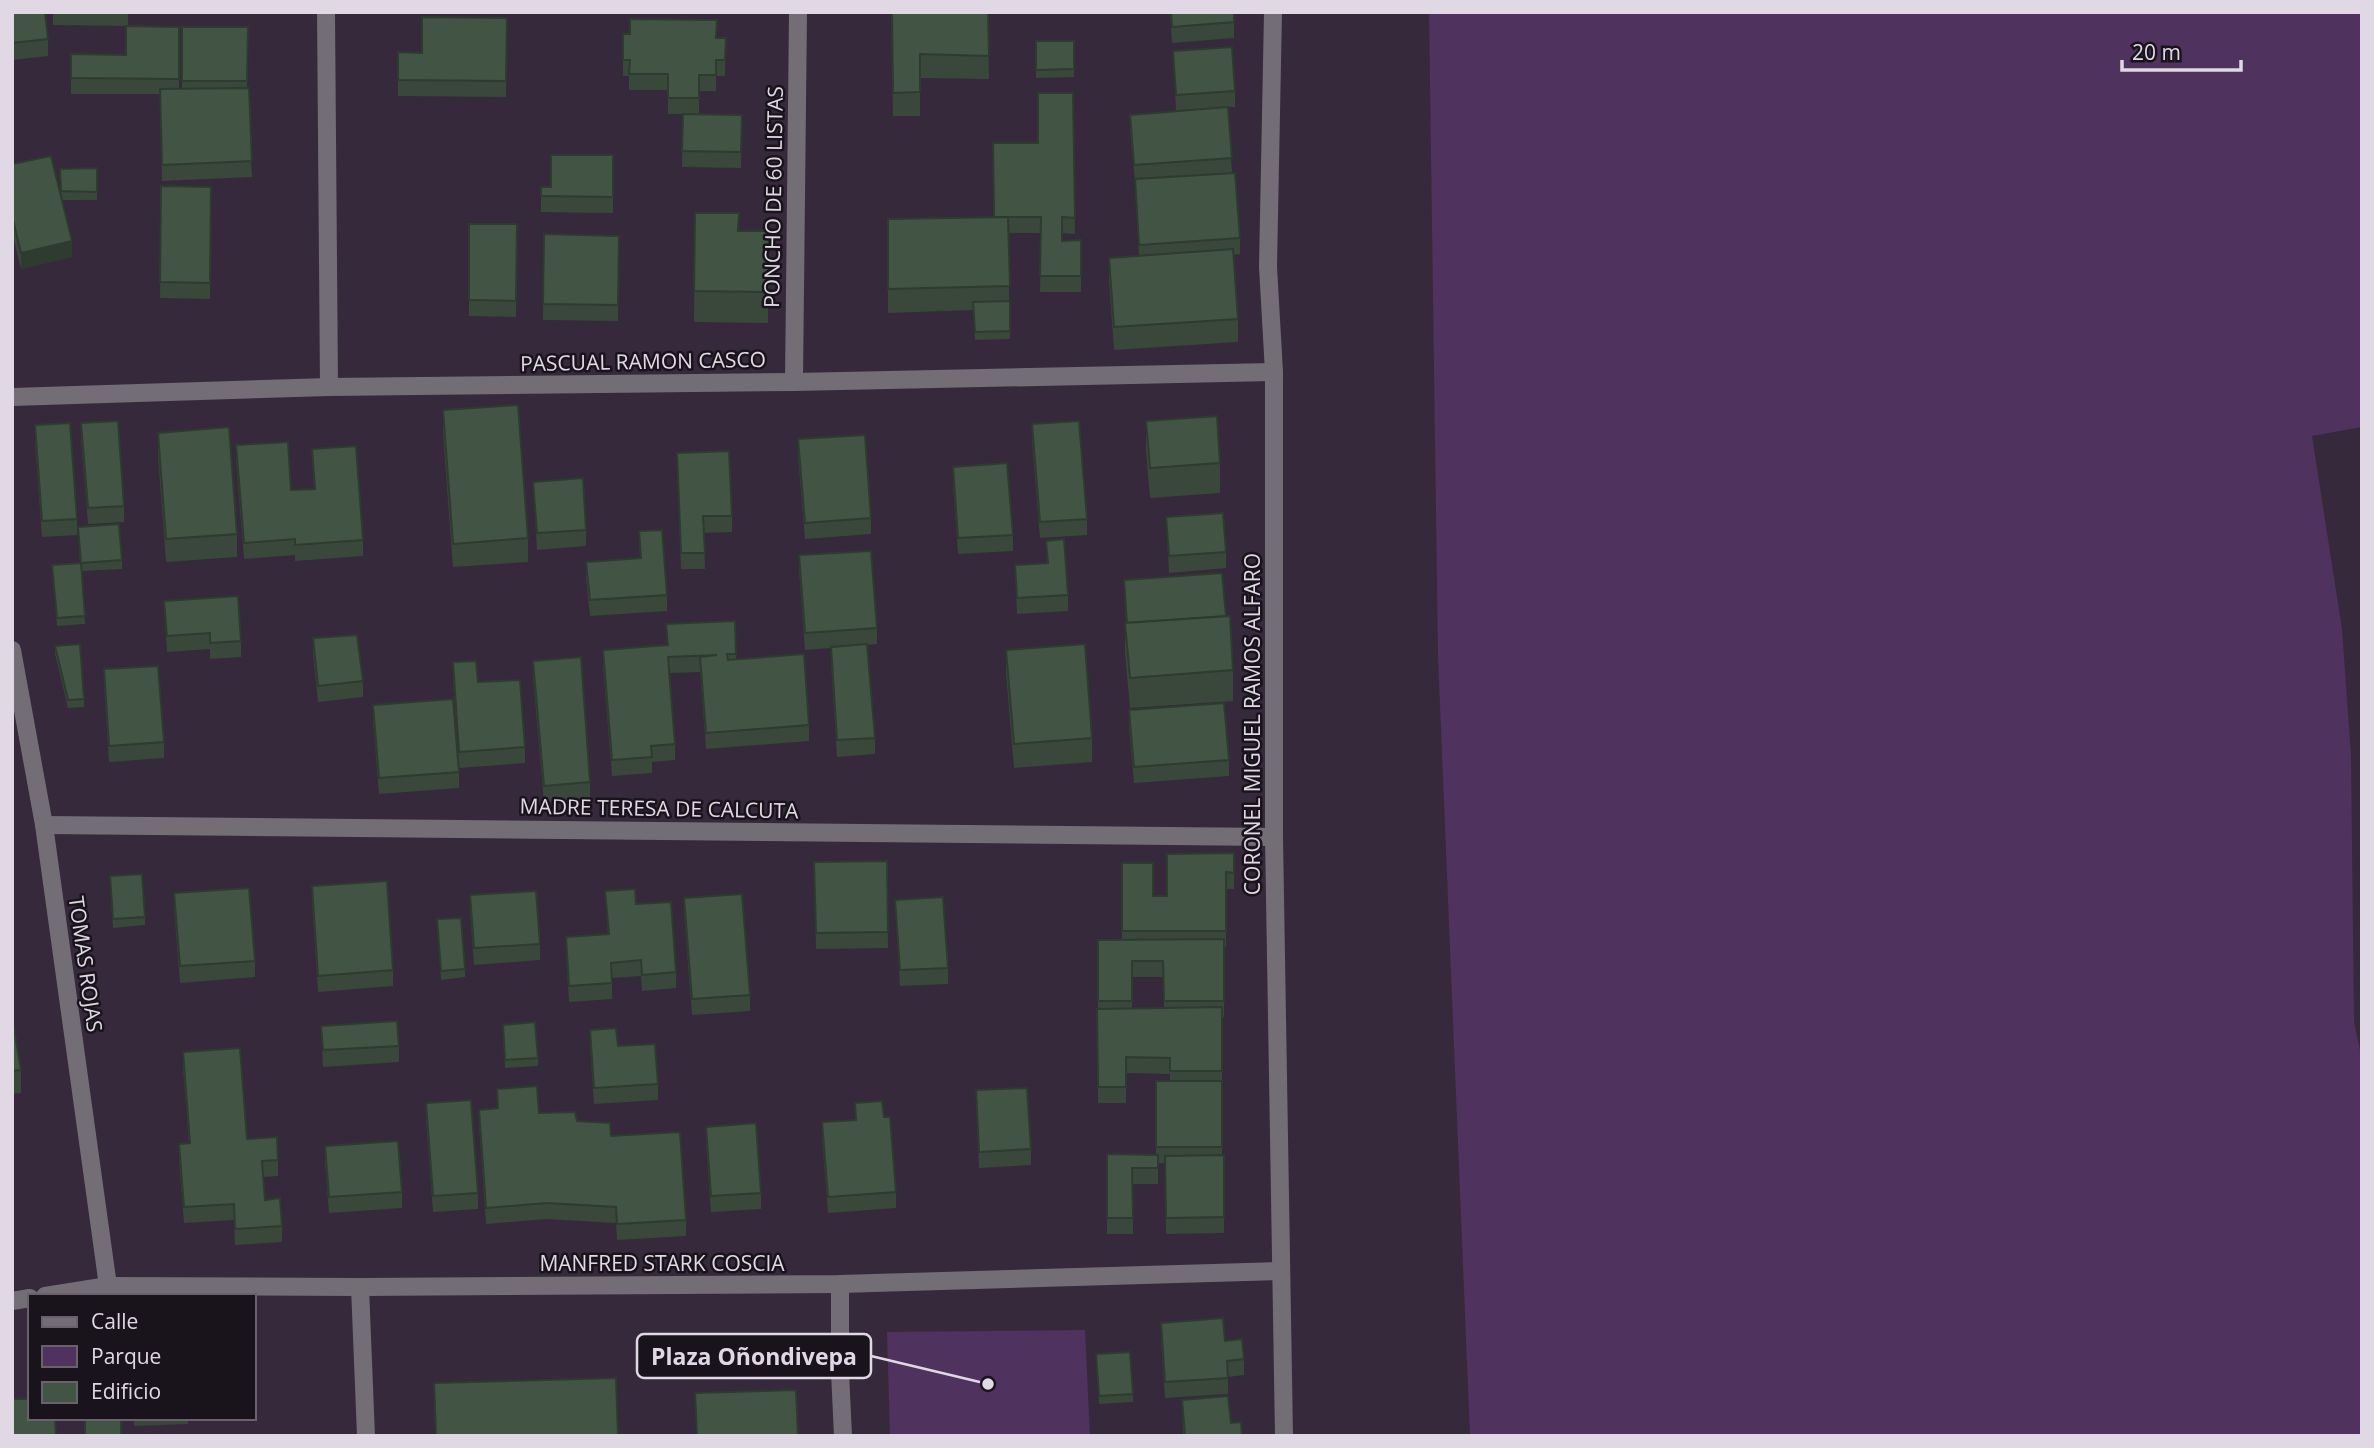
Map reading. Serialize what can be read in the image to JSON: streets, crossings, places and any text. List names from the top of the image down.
{
  "streets": {
    "street": [
      "PONCHO DE 60 LISTAS",
      "PASCUAL RAMON CASCO",
      "CORONEL MIGUEL RAMOS ALFARO",
      "MADRE TERESA DE CALCUTA",
      "TOMAS ROJAS",
      "MANFRED STARK COSCIA"
    ]
  },
  "crossings": [
    ["PONCHO DE 60 LISTAS", "PASCUAL RAMON CASCO"],
    ["PASCUAL RAMON CASCO", "CORONEL MIGUEL RAMOS ALFARO"],
    ["CORONEL MIGUEL RAMOS ALFARO", "MADRE TERESA DE CALCUTA"],
    ["CORONEL MIGUEL RAMOS ALFARO", "MANFRED STARK COSCIA"],
    ["MADRE TERESA DE CALCUTA", "TOMAS ROJAS"],
    ["TOMAS ROJAS", "MANFRED STARK COSCIA"]
  ],
  "places": ["Plaza Oñondivepa"],
  "legend": ["Calle", "Parque", "Edificio"],
  "scale_bar": "20 m"
}
